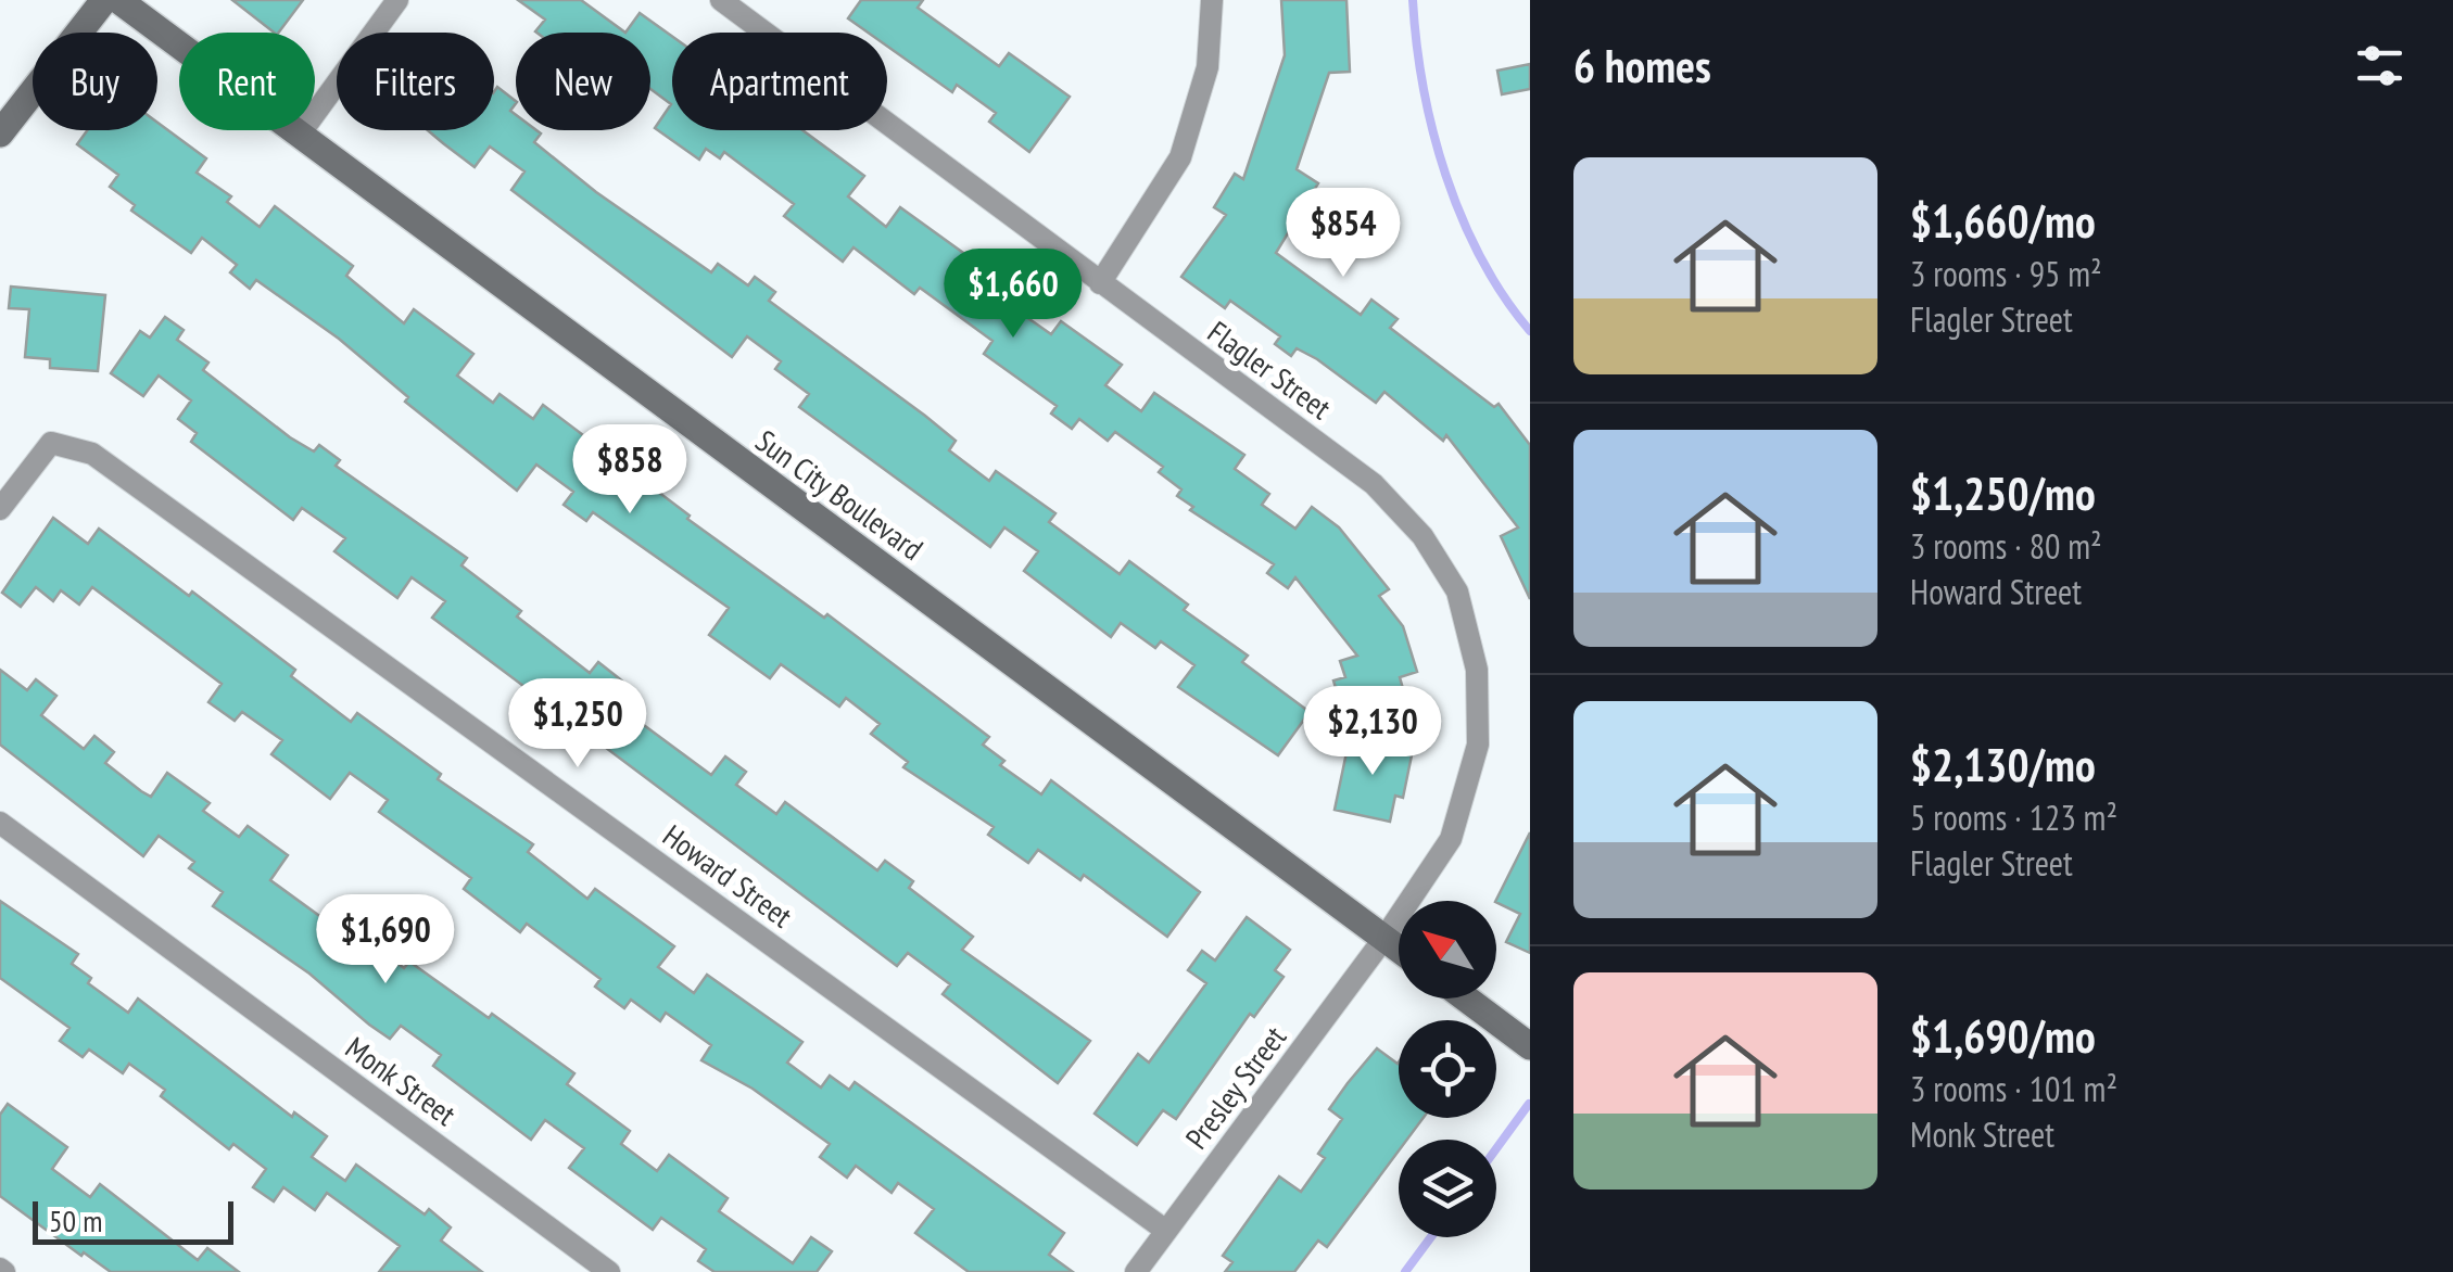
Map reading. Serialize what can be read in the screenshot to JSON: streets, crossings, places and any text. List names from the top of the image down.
{
  "streets": {
    "street": [
      "Flagler Street",
      "Sun City Boulevard",
      "Howard Street",
      "Monk Street",
      "Presley Street"
    ]
  },
  "crossings": [
    ["Flagler Street", "Sun City Boulevard"],
    ["Flagler Street", "Presley Street"],
    ["Sun City Boulevard", "Presley Street"],
    ["Howard Street", "Presley Street"]
  ],
  "scale_bar": "50 m",
  "north": "top left",
  "page": {
    "heading": "6 homes",
    "chip": [
      "Buy",
      "Rent",
      "Filters",
      "New",
      "Apartment"
    ],
    "list": [
      {
        "name": "$1,660/mo",
        "note": "3 rooms · 95 m² · Flagler Street"
      },
      {
        "name": "$1,250/mo",
        "note": "3 rooms · 80 m² · Howard Street"
      },
      {
        "name": "$2,130/mo",
        "note": "5 rooms · 123 m² · Flagler Street"
      },
      {
        "name": "$1,690/mo",
        "note": "3 rooms · 101 m² · Monk Street"
      }
    ],
    "price": [
      "$854",
      "$1,660",
      "$858",
      "$1,250",
      "$2,130",
      "$1,690"
    ],
    "scale": "50 m"
  }
}
